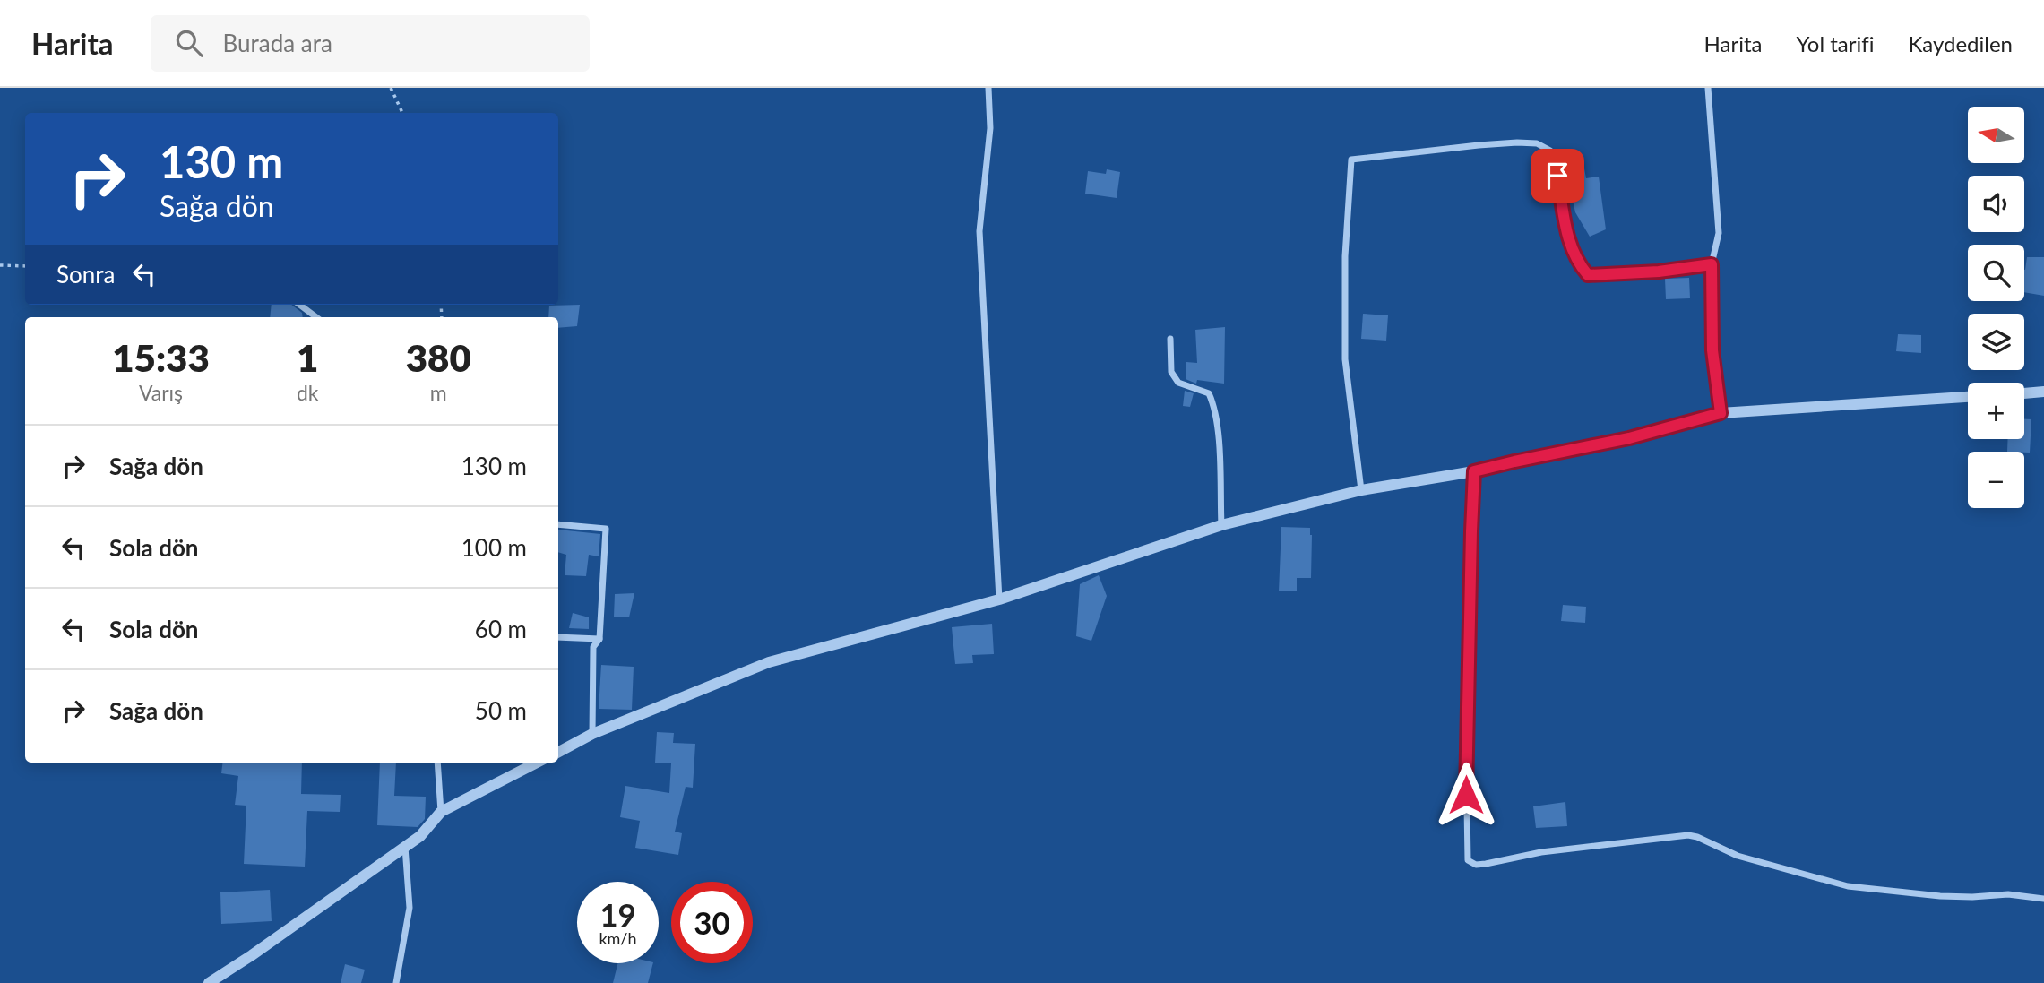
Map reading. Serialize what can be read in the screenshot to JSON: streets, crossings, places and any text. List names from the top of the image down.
{
  "north": "left",
  "page": {
    "header": "Harita",
    "search": "Burada ara",
    "nav": ["Harita", "Yol tarifi", "Kaydedilen"],
    "map_buttons": ["+", "−"],
    "turn": ["130 m", "Sağa dön"],
    "then": "Sonra",
    "eta": [
      "15:33",
      "Varış",
      "1",
      "dk",
      "380",
      "m"
    ],
    "list": [
      {
        "name": "Sağa dön",
        "value": "130 m"
      },
      {
        "name": "Sola dön",
        "value": "100 m"
      },
      {
        "name": "Sola dön",
        "value": "60 m"
      },
      {
        "name": "Sağa dön",
        "value": "50 m"
      }
    ],
    "speed": "19 km/h",
    "limit": "30"
  }
}
